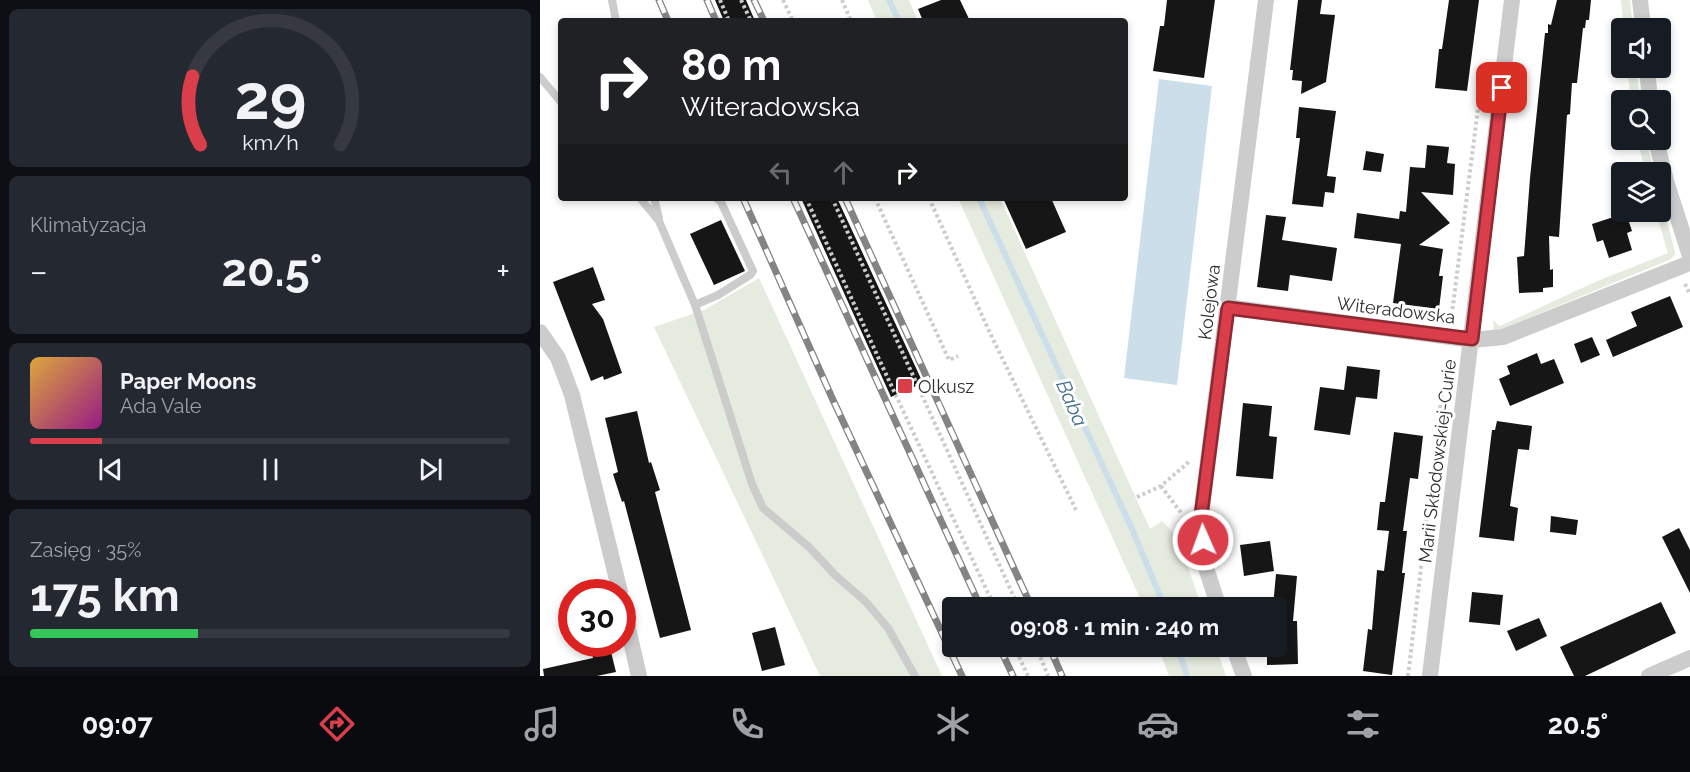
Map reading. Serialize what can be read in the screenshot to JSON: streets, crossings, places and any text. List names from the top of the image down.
{
  "streets": {
    "street": ["Kolejowa", "Witeradowska", "Marii Skłodowskiej-Curie"]
  },
  "crossings": [
    ["Kolejowa", "Witeradowska"],
    ["Witeradowska", "Marii Skłodowskiej-Curie"]
  ],
  "water": ["Baba"],
  "places": {
    "transit": ["Olkusz"]
  },
  "page": {
    "turn": ["80 m", "Witeradowska"],
    "tile": [
      "Klimatyzacja",
      ["Zasięg · 35%", "175 km"]
    ],
    "heat": ["−", "20.5°", "+"],
    "song": ["Paper Moons", "Ada Vale"],
    "limit": "30",
    "trip": "09:08 · 1 min · 240 m",
    "tabs": ["09:07", "20.5°"],
    "gauge": ["29", "km/h"]
  }
}
